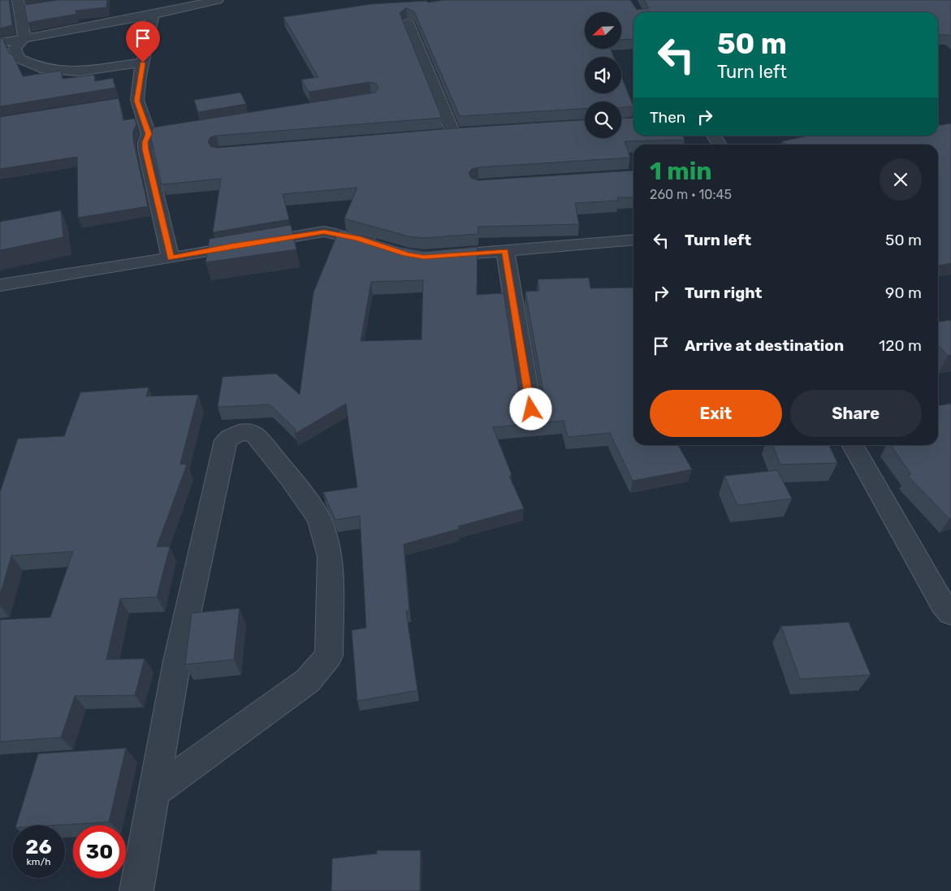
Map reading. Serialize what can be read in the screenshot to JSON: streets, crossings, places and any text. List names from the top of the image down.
{
  "north": "bottom left",
  "page": {
    "turn": ["50 m", "Turn left"],
    "then": "Then",
    "heading": ["1 min", "260 m · 10:45"],
    "list": [
      {
        "name": "Turn left",
        "value": "50 m"
      },
      {
        "name": "Turn right",
        "value": "90 m"
      },
      {
        "name": "Arrive at destination",
        "value": "120 m"
      }
    ],
    "buttons": ["Exit", "Share"],
    "speed": "26 km/h",
    "limit": "30"
  }
}
